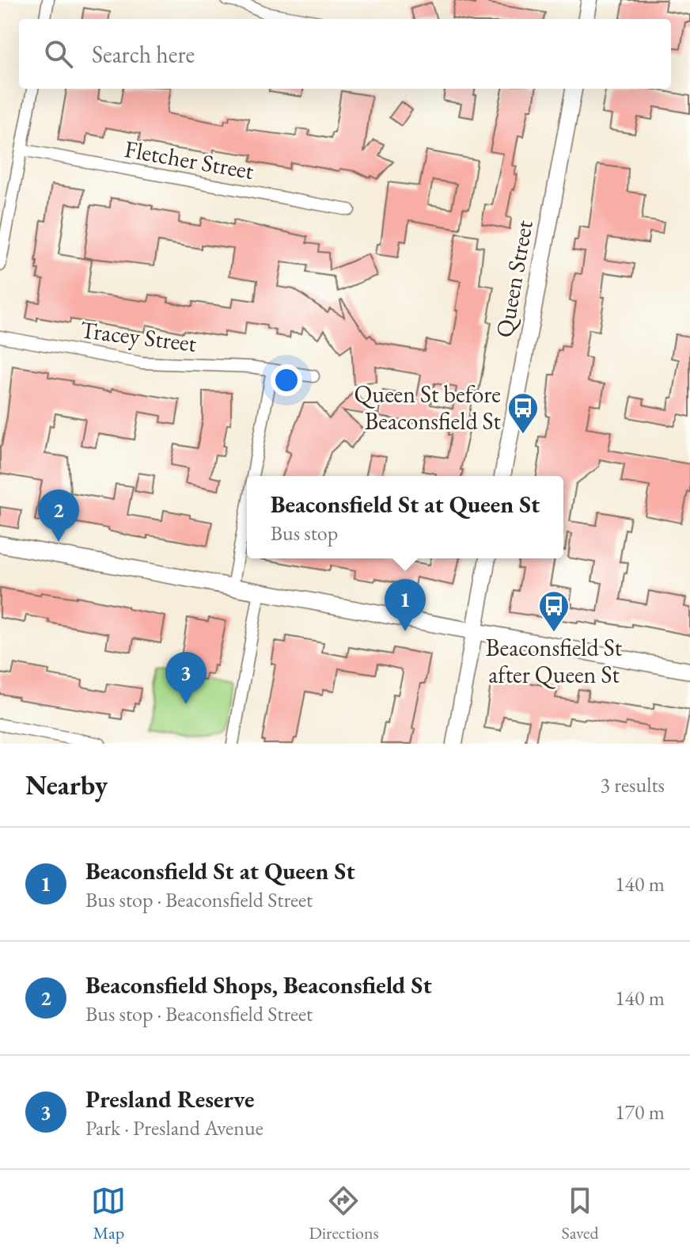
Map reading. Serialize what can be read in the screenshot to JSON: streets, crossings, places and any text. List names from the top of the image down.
{
  "streets": {
    "main road": ["Queen Street"],
    "street": ["Fletcher Street", "Tracey Street"]
  },
  "places": {
    "bus stop": ["Queen St before Beaconsfield St", "Beaconsfield St after Queen St"]
  },
  "page": {
    "search": "Search here",
    "popup": ["Beaconsfield St at Queen St", "Bus stop"],
    "pins": ["2", "1", "3"],
    "heading": ["Nearby", "3 results"],
    "list": [
      {
        "mark": "1",
        "name": "Beaconsfield St at Queen St",
        "note": "Bus stop · Beaconsfield Street",
        "value": "140 m"
      },
      {
        "mark": "2",
        "name": "Beaconsfield Shops, Beaconsfield St",
        "note": "Bus stop · Beaconsfield Street",
        "value": "140 m"
      },
      {
        "mark": "3",
        "name": "Presland Reserve",
        "note": "Park · Presland Avenue",
        "value": "170 m"
      }
    ],
    "nav": ["Map", "Directions", "Saved"]
  }
}
